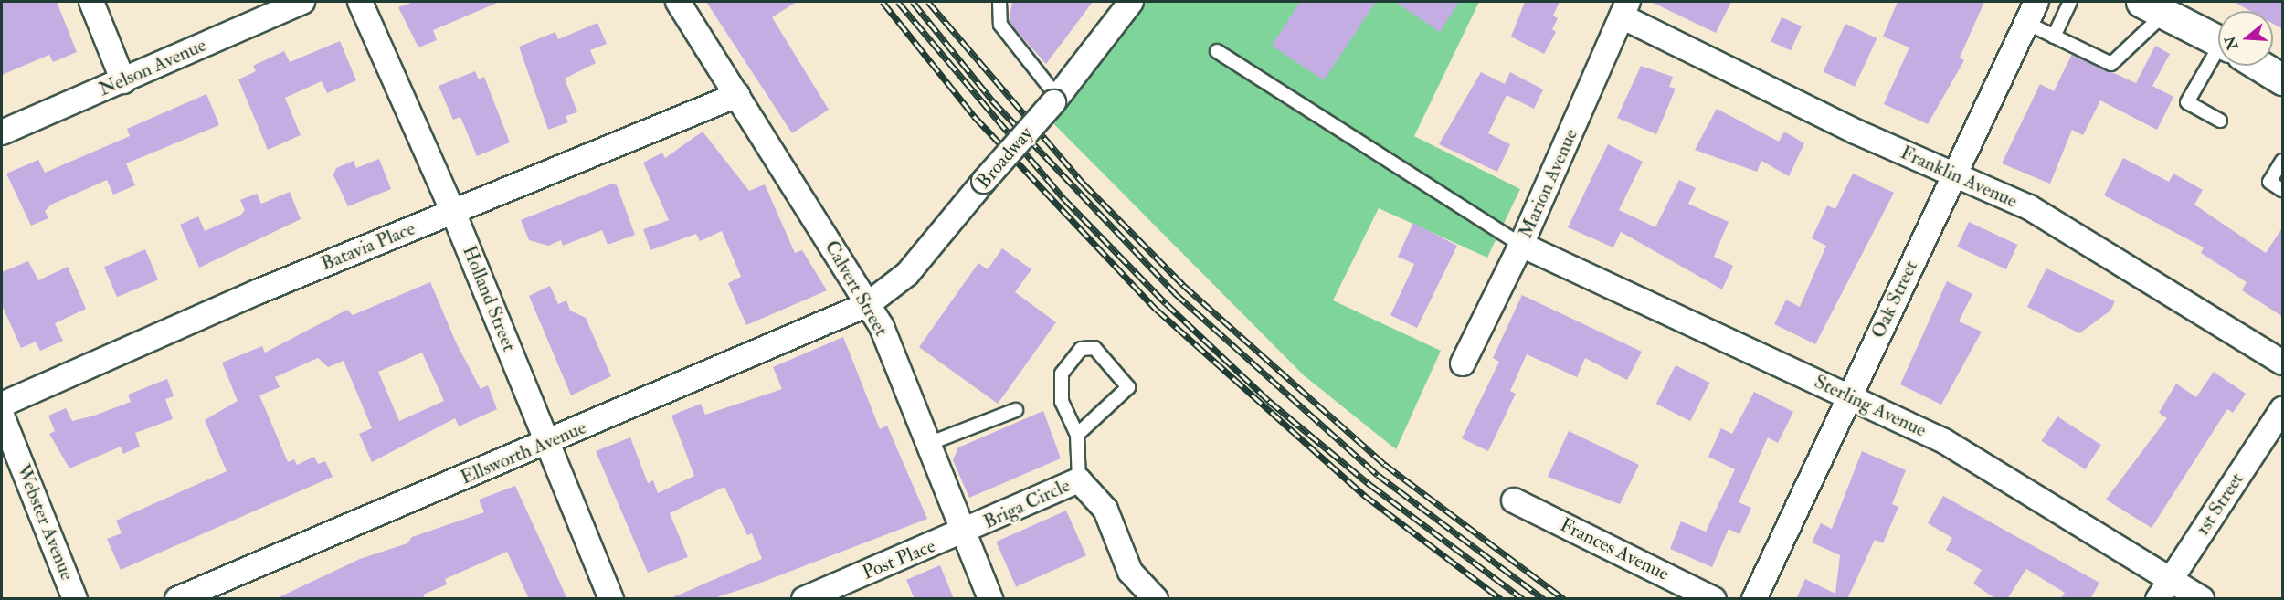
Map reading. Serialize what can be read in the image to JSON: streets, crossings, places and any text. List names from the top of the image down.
{
  "streets": {
    "street": [
      "Nelson Avenue",
      "Broadway",
      "Franklin Avenue",
      "Marion Avenue",
      "Batavia Place",
      "Calvert Street",
      "Holland Street",
      "Oak Street",
      "Sterling Avenue",
      "Ellsworth Avenue",
      "Briga Circle",
      "1st Street",
      "Webster Avenue",
      "Frances Avenue",
      "Post Place"
    ]
  },
  "crossings": [
    ["Broadway", "Calvert Street"],
    ["Broadway", "Ellsworth Avenue"],
    ["Franklin Avenue", "Marion Avenue"],
    ["Franklin Avenue", "Oak Street"],
    ["Marion Avenue", "Sterling Avenue"],
    ["Batavia Place", "Calvert Street"],
    ["Batavia Place", "Holland Street"],
    ["Calvert Street", "Ellsworth Avenue"],
    ["Calvert Street", "Briga Circle"],
    ["Calvert Street", "Post Place"],
    ["Holland Street", "Ellsworth Avenue"],
    ["Oak Street", "Sterling Avenue"],
    ["Sterling Avenue", "1st Street"],
    ["Briga Circle", "Post Place"]
  ],
  "north": "left"
}
